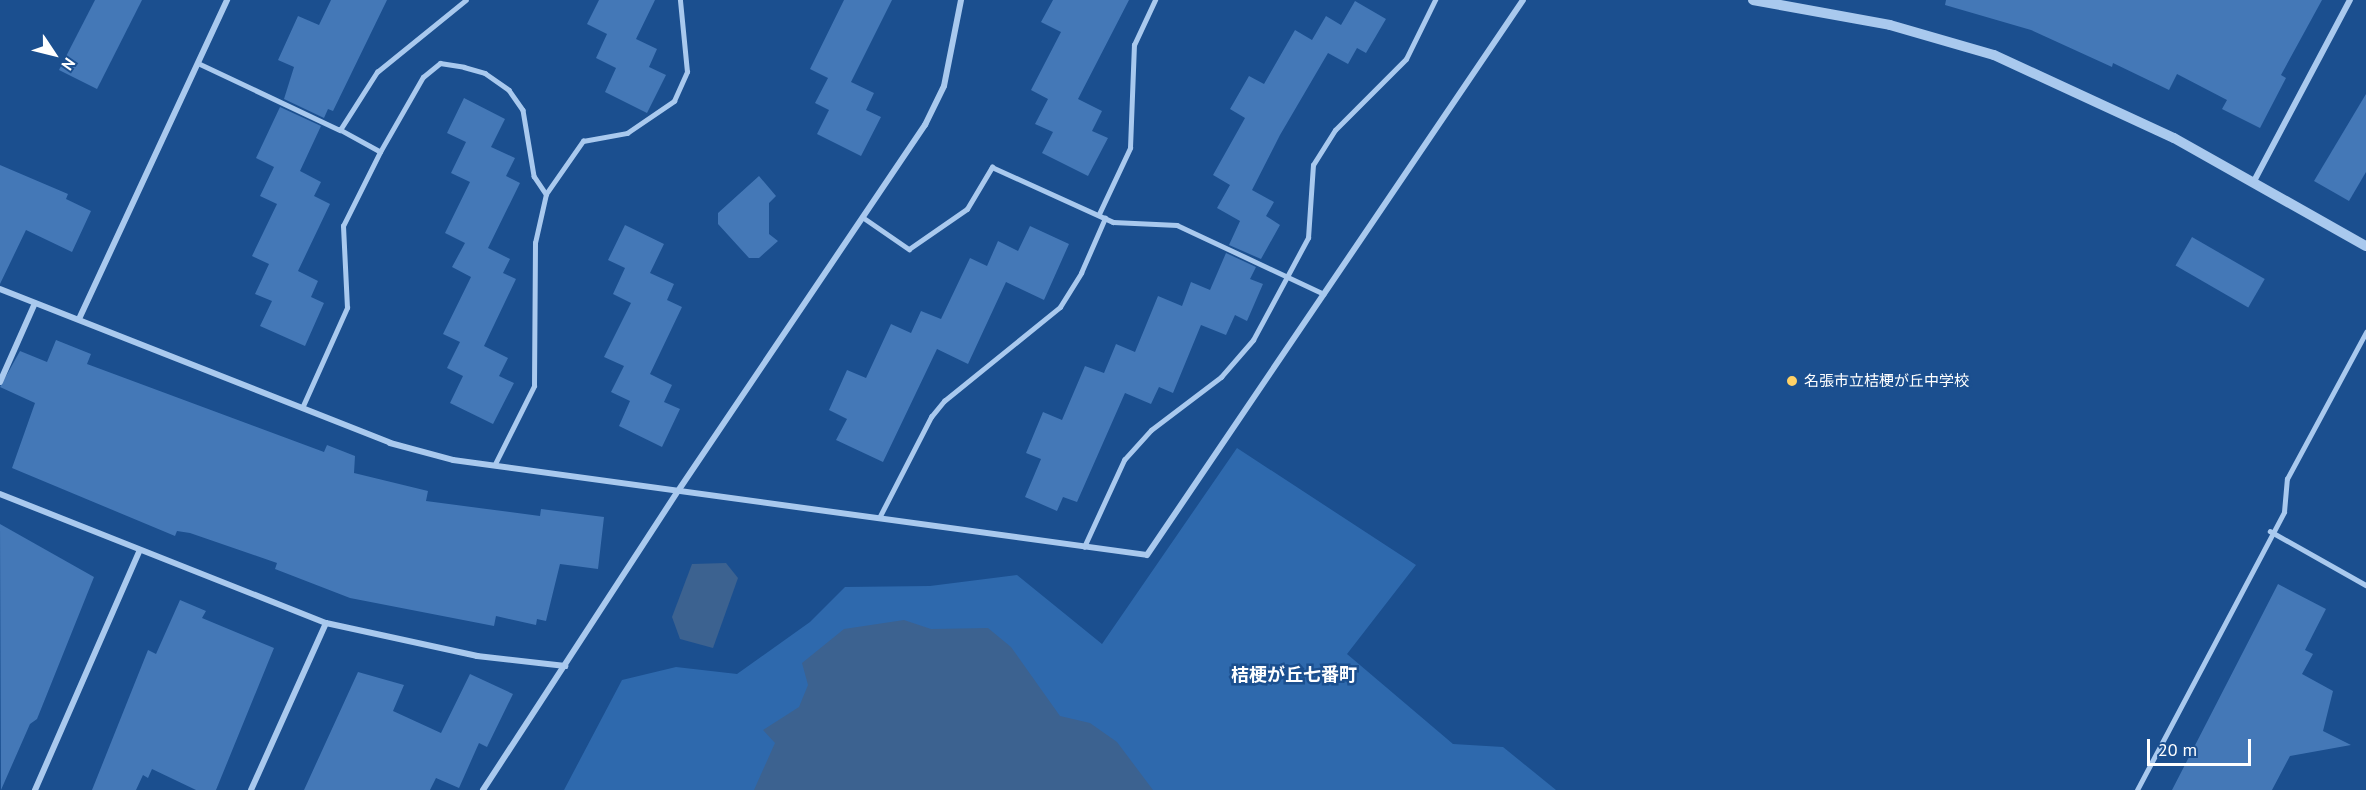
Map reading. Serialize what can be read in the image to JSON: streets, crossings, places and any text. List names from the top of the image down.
{
  "districts": ["桔梗が丘七番町"],
  "places": ["名張市立桔梗が丘中学校"],
  "scale_bar": "20 m",
  "north": "bottom right"
}
